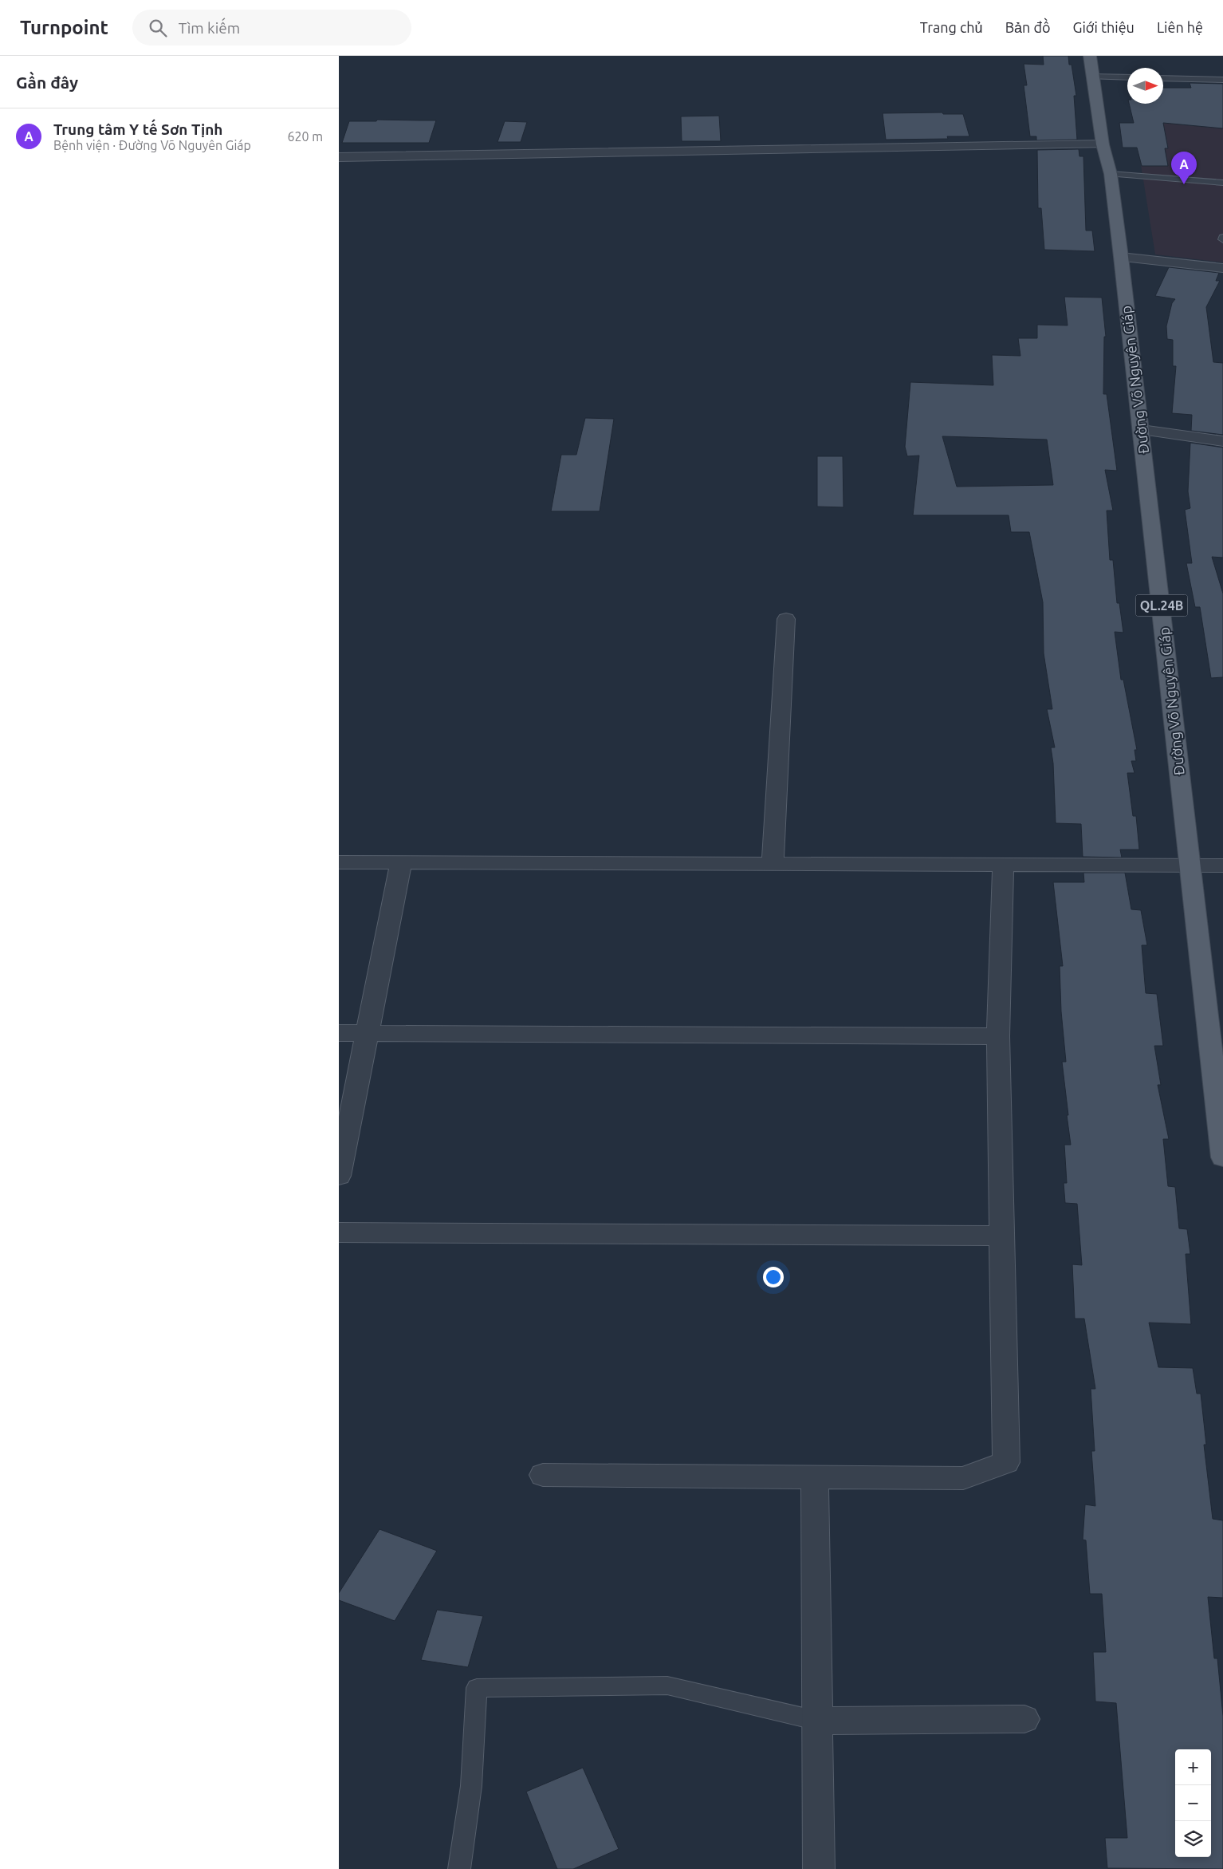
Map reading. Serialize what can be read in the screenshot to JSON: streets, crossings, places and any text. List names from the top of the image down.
{
  "streets": {
    "main road": ["Đường Võ Nguyên Giáp", "QL.24B"]
  },
  "north": "right",
  "page": {
    "header": "Turnpoint",
    "search": "Tìm kiếm",
    "nav": [
      "Trang chủ",
      "Bản đồ",
      "Giới thiệu",
      "Liên hệ"
    ],
    "heading": "Gần đây",
    "list": [
      {
        "mark": "A",
        "name": "Trung tâm Y tế Sơn Tịnh",
        "note": "Bệnh viện · Đường Võ Nguyên Giáp",
        "value": "620 m"
      }
    ],
    "pins": "A",
    "map_buttons": ["+", "−"]
  }
}
